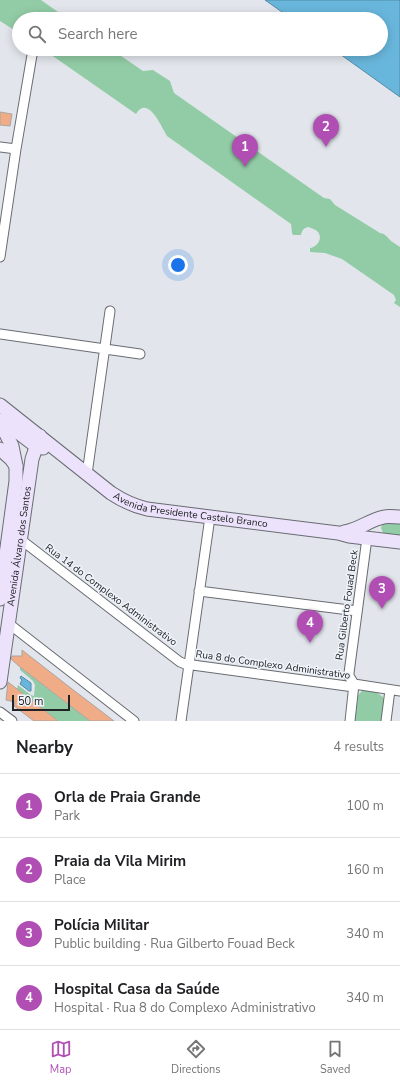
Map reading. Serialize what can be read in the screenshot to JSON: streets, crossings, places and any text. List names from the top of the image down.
{
  "streets": {
    "street": [
      "Avenida Presidente Castelo Branco",
      "Avenida Álvaro dos Santos",
      "Rua 14 do Complexo Administrativo",
      "Rua Gilberto Fouad Beck",
      "Rua 8 do Complexo Administrativo"
    ]
  },
  "crossings": [
    ["Avenida Presidente Castelo Branco", "Avenida Álvaro dos Santos"],
    ["Avenida Presidente Castelo Branco", "Rua Gilberto Fouad Beck"],
    ["Avenida Álvaro dos Santos", "Rua 14 do Complexo Administrativo"],
    ["Rua 14 do Complexo Administrativo", "Rua 8 do Complexo Administrativo"],
    ["Rua Gilberto Fouad Beck", "Rua 8 do Complexo Administrativo"]
  ],
  "scale_bar": "50 m",
  "page": {
    "search": "Search here",
    "pins": [
      "2",
      "1",
      "3",
      "4"
    ],
    "scale": "50 m",
    "heading": ["Nearby", "4 results"],
    "list": [
      {
        "mark": "1",
        "name": "Orla de Praia Grande",
        "note": "Park",
        "value": "100 m"
      },
      {
        "mark": "2",
        "name": "Praia da Vila Mirim",
        "note": "Place",
        "value": "160 m"
      },
      {
        "mark": "3",
        "name": "Polícia Militar",
        "note": "Public building · Rua Gilberto Fouad Beck",
        "value": "340 m"
      },
      {
        "mark": "4",
        "name": "Hospital Casa da Saúde",
        "note": "Hospital · Rua 8 do Complexo Administrativo",
        "value": "340 m"
      }
    ],
    "nav": ["Map", "Directions", "Saved"]
  }
}
